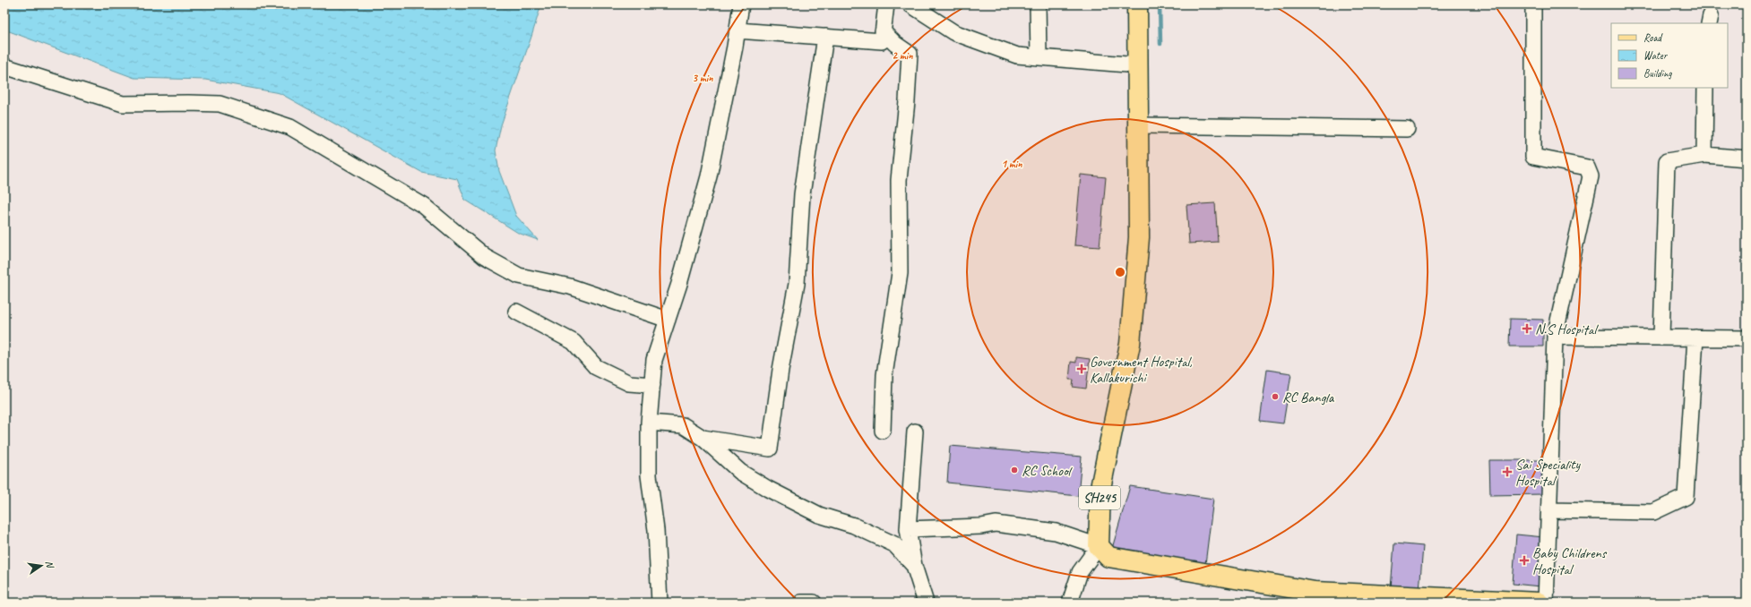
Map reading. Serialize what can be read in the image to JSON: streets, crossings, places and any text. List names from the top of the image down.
{
  "streets": {
    "main road": ["SH245"]
  },
  "places": {
    "health": [
      "N.S Hospital",
      "Government Hospital, Kallakurichi",
      "Sai Speciality Hospital",
      "Baby Childrens Hospital"
    ],
    "other": ["RC Bangla", "RC School"]
  },
  "legend": ["Road", "Water", "Building"],
  "north": "right",
  "rings": ["2 min", "3 min", "1 min"]
}
